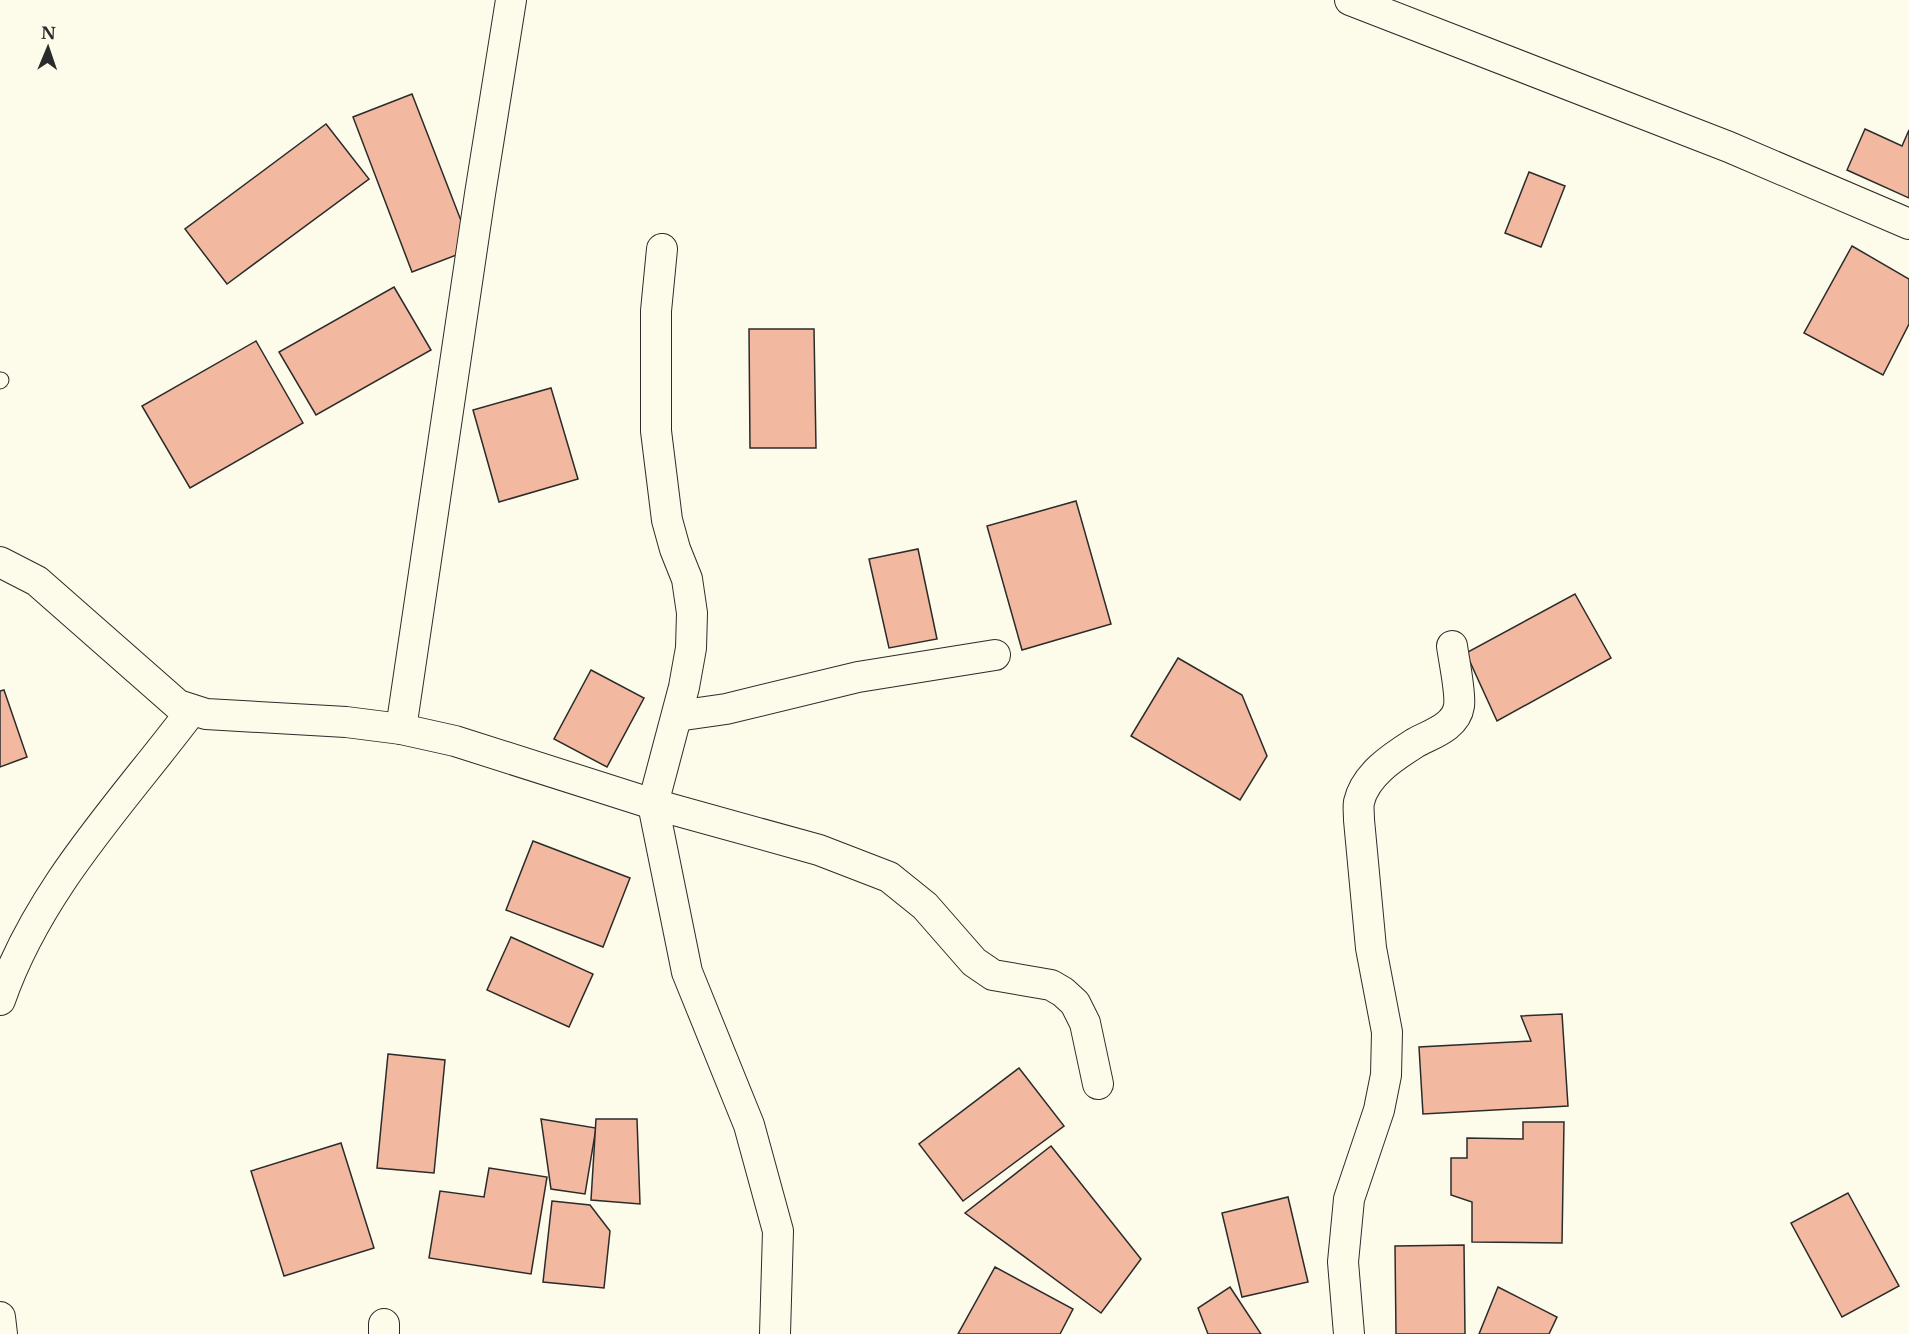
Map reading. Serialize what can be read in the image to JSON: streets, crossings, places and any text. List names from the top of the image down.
{
  "north": "top"
}
